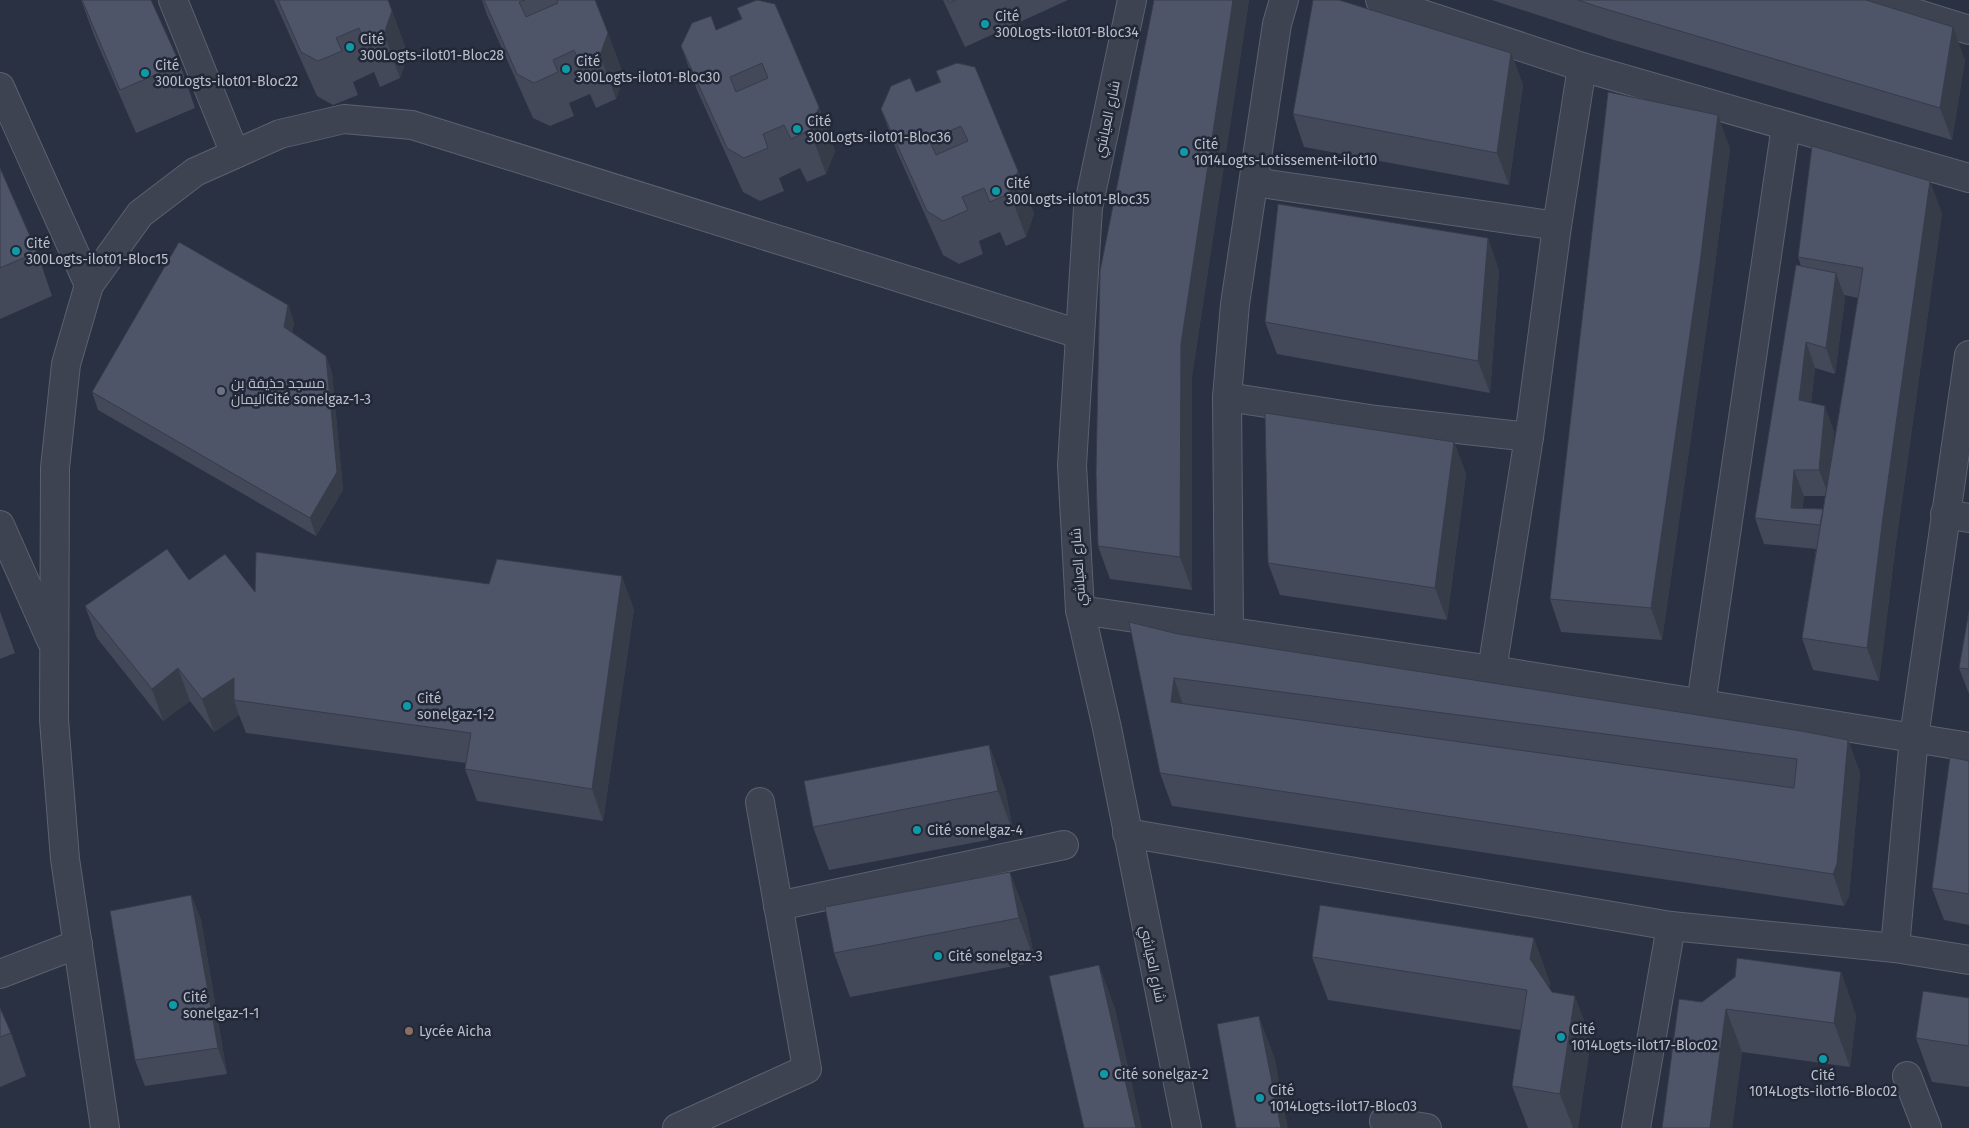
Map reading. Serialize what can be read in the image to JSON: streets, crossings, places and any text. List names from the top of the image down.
{
  "streets": {
    "street": ["شارع العياشي"]
  },
  "places": [
    "Cité 300Logts-ilot01-Bloc34",
    "Cité 300Logts-ilot01-Bloc28",
    "Cité 300Logts-ilot01-Bloc30",
    "Cité 300Logts-ilot01-Bloc22",
    "Cité 300Logts-ilot01-Bloc36",
    "Cité 1014Logts-Lotissement-ilot10",
    "Cité 300Logts-ilot01-Bloc35",
    "Cité 300Logts-ilot01-Bloc15",
    "مسجد حذيفة بن اليمانCité sonelgaz-1-3",
    "Cité sonelgaz-1-2",
    "Cité sonelgaz-4",
    "Cité sonelgaz-3",
    "Cité sonelgaz-1-1",
    "Lycée Aicha",
    "Cité 1014Logts-ilot17-Bloc02",
    "Cité 1014Logts-ilot16-Bloc02",
    "Cité sonelgaz-2",
    "Cité 1014Logts-ilot17-Bloc03"
  ]
}
